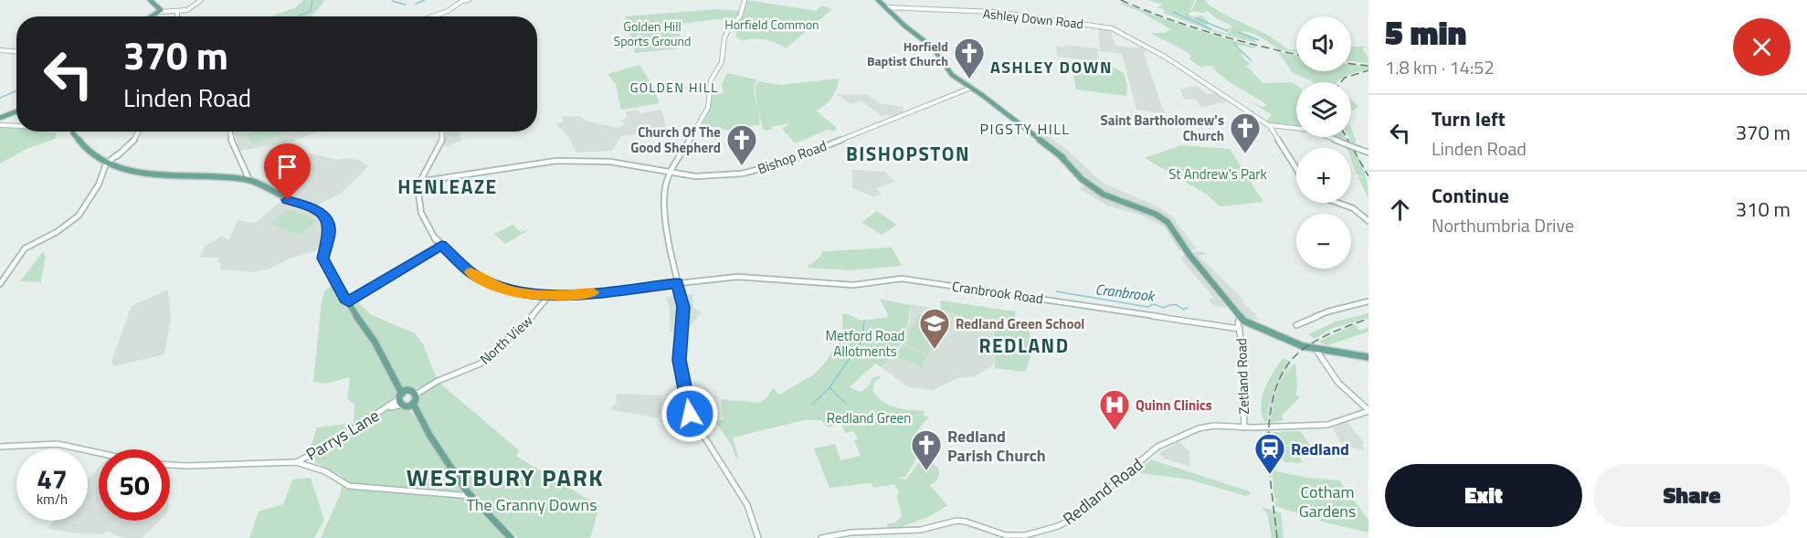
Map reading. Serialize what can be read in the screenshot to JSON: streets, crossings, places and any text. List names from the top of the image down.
{
  "streets": {
    "main road": [
      "Ashley Down Road",
      "Bishop Road",
      "Cranbrook Road",
      "North View",
      "Zetland Road",
      "Parrys Lane",
      "Redland Road"
    ]
  },
  "crossings": [
    ["Bishop Road", "Cranbrook Road"],
    ["Cranbrook Road", "North View"],
    ["Cranbrook Road", "Zetland Road"],
    ["Zetland Road", "Redland Road"]
  ],
  "districts": [
    "ASHLEY DOWN",
    "GOLDEN HILL",
    "PIGSTY HILL",
    "BISHOPSTON",
    "HENLEAZE",
    "REDLAND",
    "WESTBURY PARK"
  ],
  "water": ["Cranbrook"],
  "parks": [
    "Horfield Common",
    "Golden Hill Sports Ground",
    "St Andrew's Park",
    "Metford Road Allotments",
    "Redland Green",
    "Cotham Gardens",
    "The Granny Downs"
  ],
  "places": {
    "church": [
      "Horfield Baptist Church",
      "Saint Bartholomew's Church",
      "Church Of The Good Shepherd",
      "Redland Parish Church"
    ],
    "school or university": ["Redland Green School"],
    "hospital": ["Quinn Clinics"],
    "station": ["Redland"]
  },
  "page": {
    "heading": ["5 min", "1.8 km · 14:52"],
    "map_buttons": ["+", "−"],
    "turn": ["370 m", "Linden Road"],
    "list": [
      {
        "name": "Turn left",
        "note": "Linden Road",
        "value": "370 m"
      },
      {
        "name": "Continue",
        "note": "Northumbria Drive",
        "value": "310 m"
      }
    ],
    "speed": "47 km/h",
    "limit": "50",
    "buttons": ["Exit", "Share"]
  }
}
